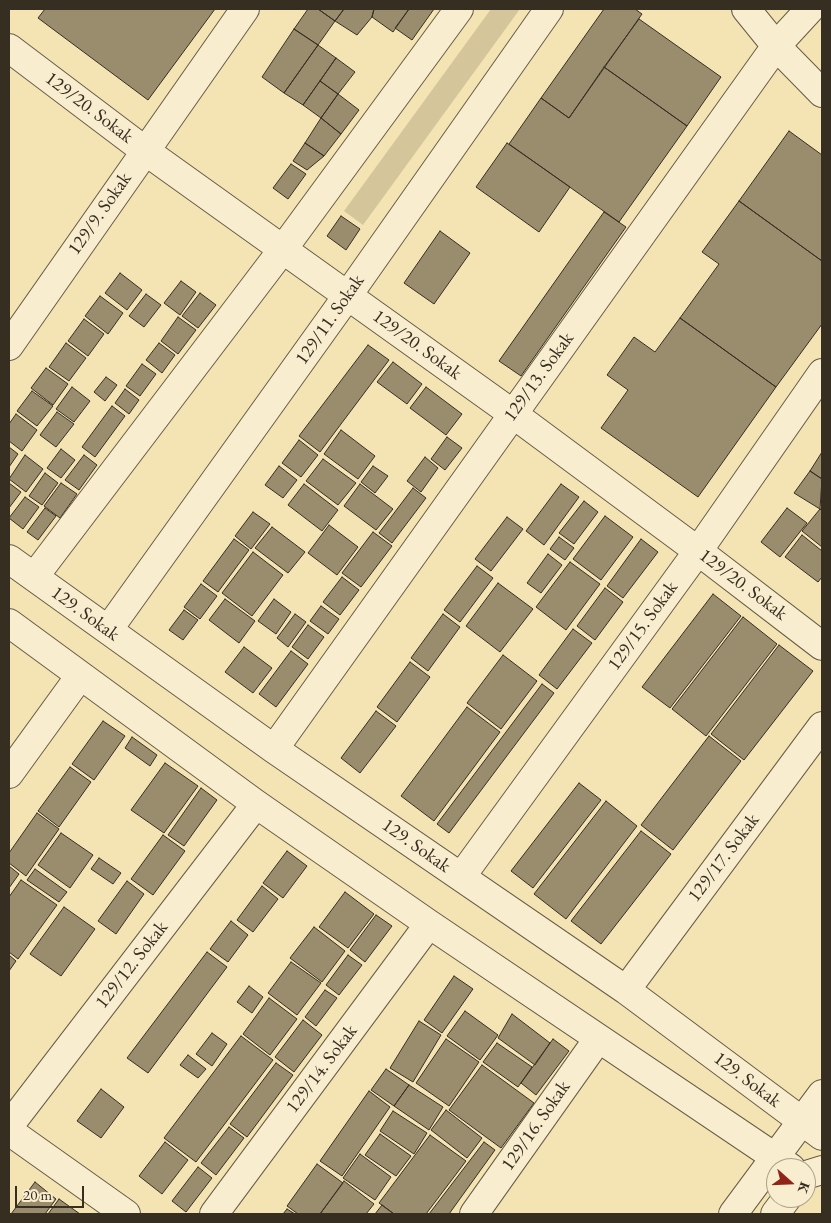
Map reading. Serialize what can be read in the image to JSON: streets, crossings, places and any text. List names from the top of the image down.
{
  "streets": {
    "street": [
      "129/20. Sokak",
      "129/9. Sokak",
      "129/11. Sokak",
      "129/13. Sokak",
      "129. Sokak",
      "129/15. Sokak",
      "129/17. Sokak",
      "129/12. Sokak",
      "129/14. Sokak",
      "129/16. Sokak"
    ]
  },
  "crossings": [
    ["129/20. Sokak", "129/9. Sokak"],
    ["129/20. Sokak", "129/11. Sokak"],
    ["129/20. Sokak", "129/13. Sokak"],
    ["129/20. Sokak", "129/15. Sokak"],
    ["129/11. Sokak", "129. Sokak"],
    ["129/13. Sokak", "129. Sokak"],
    ["129. Sokak", "129/15. Sokak"],
    ["129. Sokak", "129/17. Sokak"]
  ],
  "scale_bar": "20 m",
  "north": "right"
}
